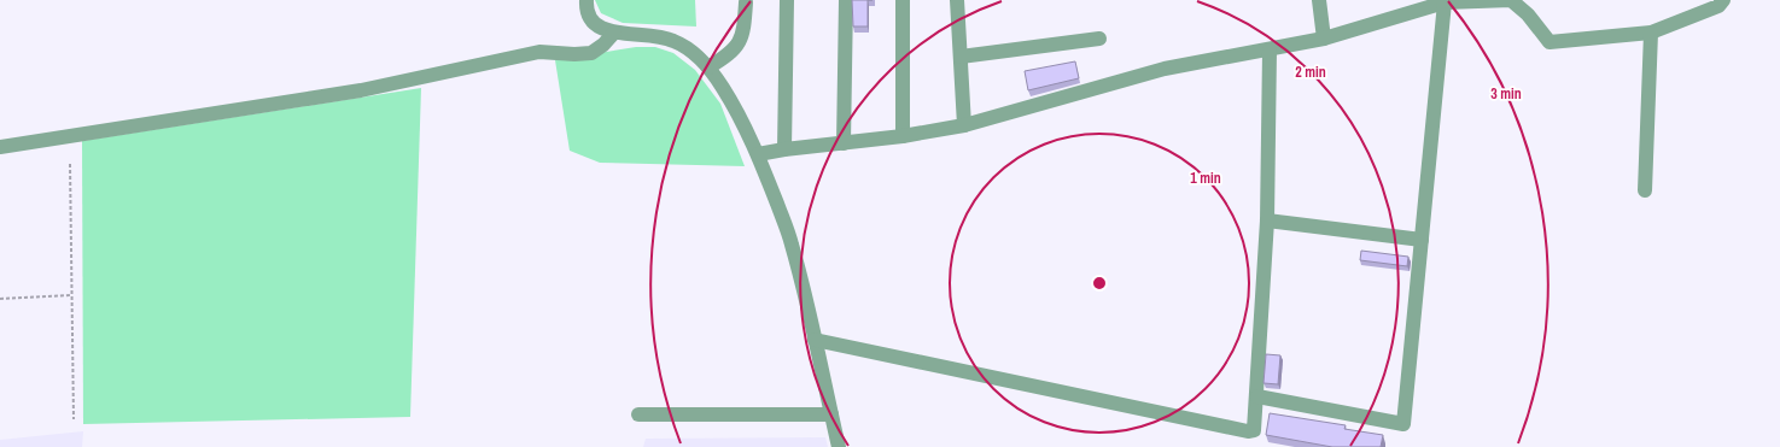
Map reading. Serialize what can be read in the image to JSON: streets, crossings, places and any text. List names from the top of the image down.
{
  "rings": ["2 min", "3 min", "1 min"]
}
